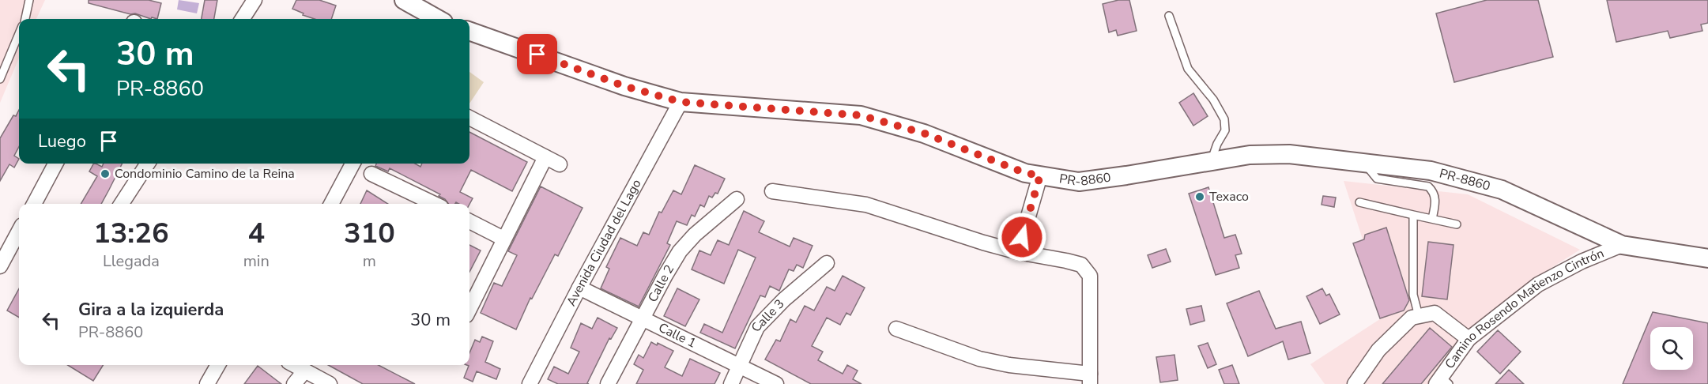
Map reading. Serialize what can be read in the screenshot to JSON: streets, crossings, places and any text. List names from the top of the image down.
{
  "streets": {
    "street": [
      "PR-8860",
      "Avenida Ciudad del Lago",
      "Calle 2",
      "Camino Rosendo Matienzo Cintrón",
      "Calle 3",
      "Calle 1"
    ]
  },
  "crossings": [
    ["PR-8860", "Avenida Ciudad del Lago"],
    ["PR-8860", "Camino Rosendo Matienzo Cintrón"],
    ["Avenida Ciudad del Lago", "Calle 1"],
    ["Calle 2", "Calle 1"],
    ["Calle 3", "Calle 1"]
  ],
  "places": ["Condominio Camino de la Reina", "Texaco"],
  "page": {
    "turn": ["30 m", "PR-8860"],
    "then": "Luego",
    "eta": [
      "13:26",
      "Llegada",
      "4",
      "min",
      "310",
      "m"
    ],
    "list": [
      {
        "name": "Gira a la izquierda",
        "note": "PR-8860",
        "value": "30 m"
      }
    ]
  }
}
